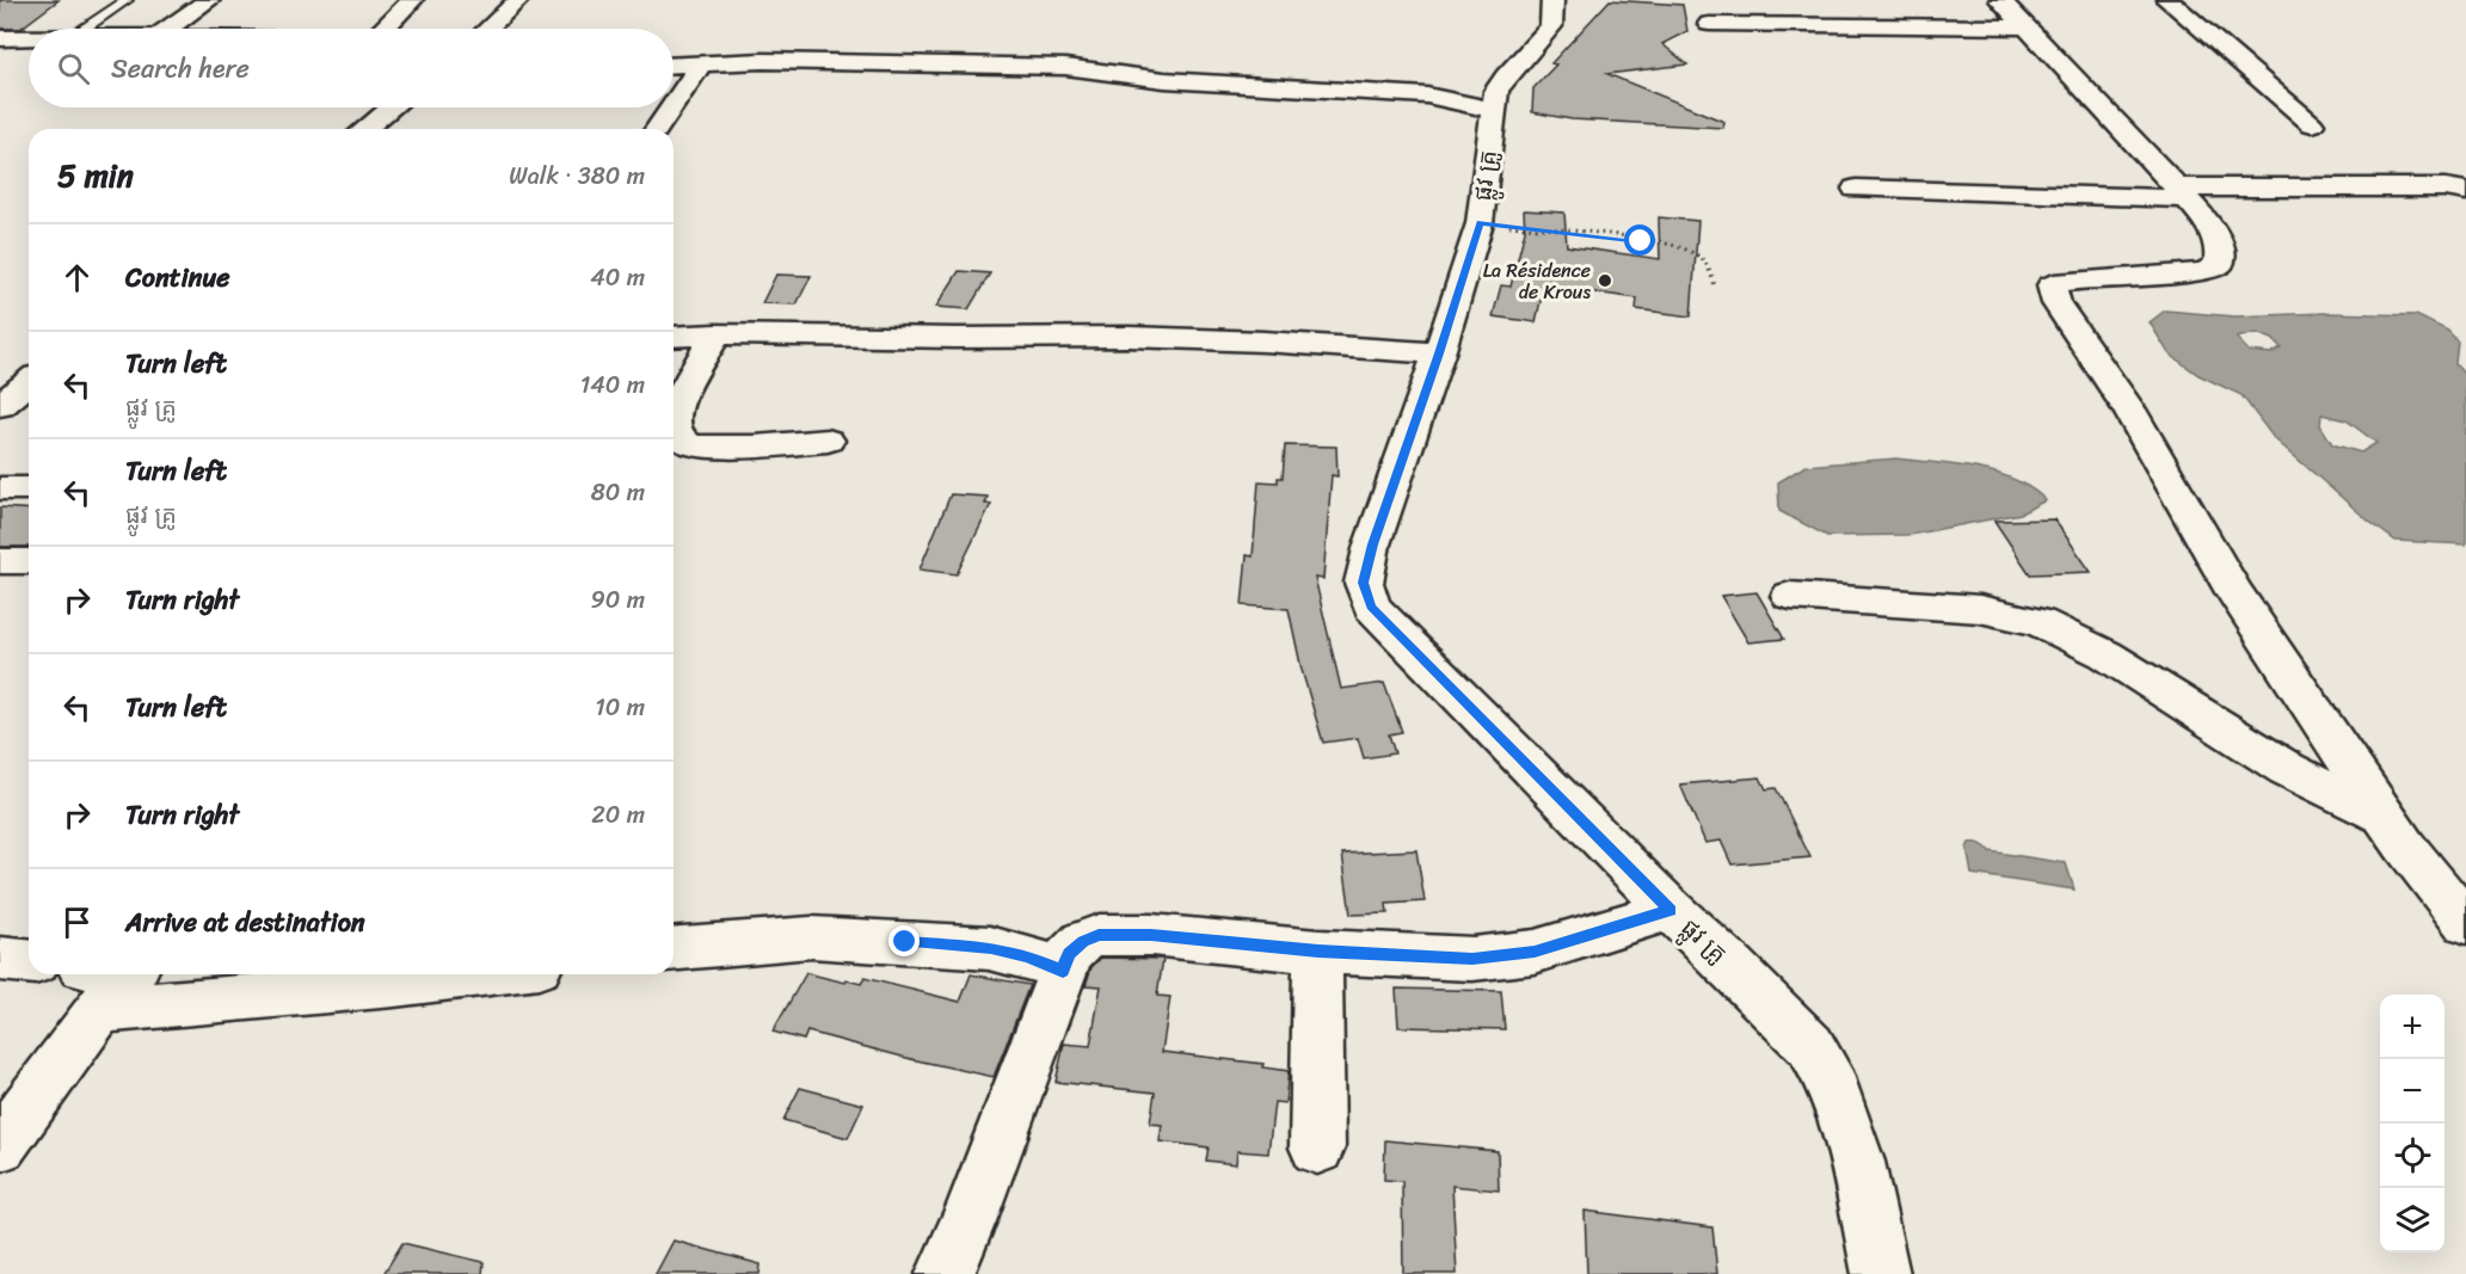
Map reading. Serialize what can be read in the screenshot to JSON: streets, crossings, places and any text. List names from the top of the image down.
{
  "streets": {
    "street": ["ផ្លូវ គ្រូ"]
  },
  "places": ["La Résidence de Krous"],
  "page": {
    "search": "Search here",
    "heading": ["5 min", "Walk · 380 m"],
    "list": [
      ["Continue", "40 m"],
      ["Turn left", "ផ្លូវ គ្រូ", "140 m"],
      ["Turn left", "ផ្លូវ គ្រូ", "80 m"],
      ["Turn right", "90 m"],
      ["Turn left", "10 m"],
      ["Turn right", "20 m"],
      "Arrive at destination"
    ],
    "map_buttons": ["+", "−"]
  }
}
